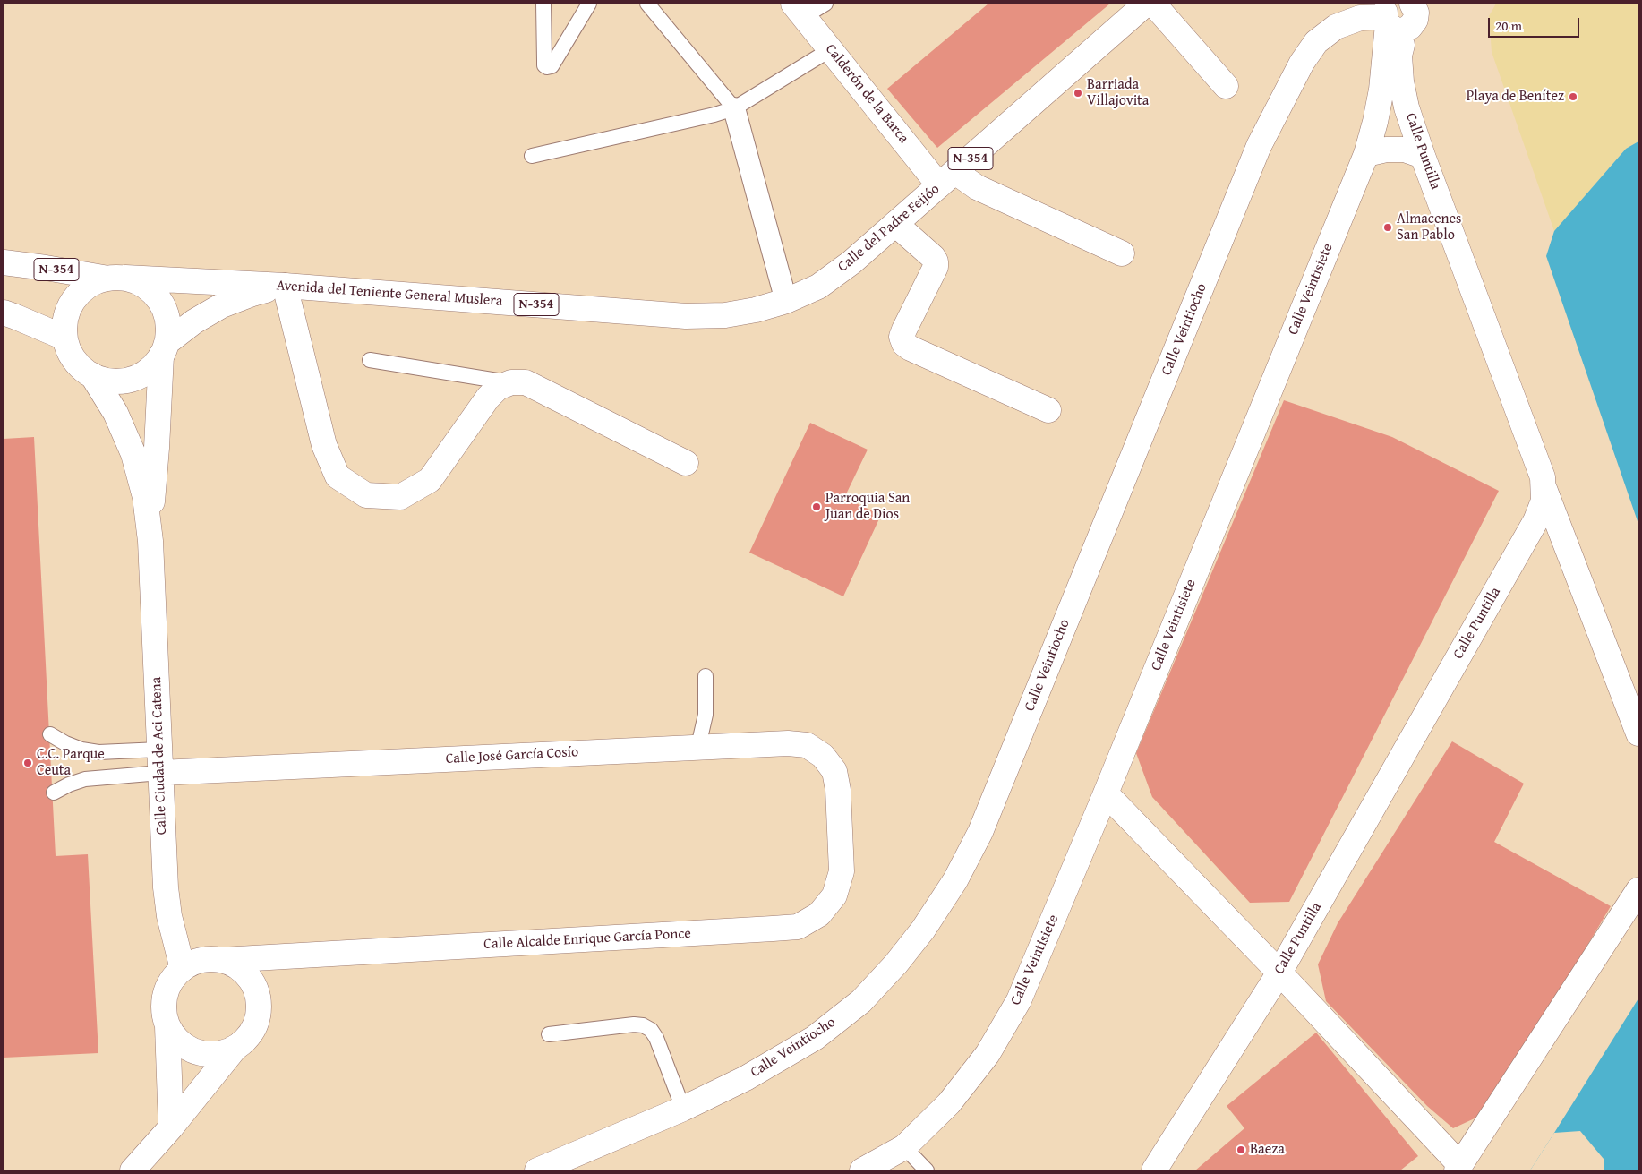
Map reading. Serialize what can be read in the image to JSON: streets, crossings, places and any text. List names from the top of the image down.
{
  "streets": {
    "main road": [
      "Calderón de la Barca",
      "Calle Puntilla",
      "N-354",
      "Calle del Padre Feijóo",
      "Calle Veintisiete",
      "Avenida del Teniente General Muslera",
      "Calle Veintiocho",
      "Calle Ciudad de Aci Catena",
      "Calle José García Cosío",
      "Calle Alcalde Enrique García Ponce"
    ]
  },
  "crossings": [
    ["Calderón de la Barca", "Calle del Padre Feijóo"],
    ["Calle Puntilla", "Calle Veintisiete"],
    ["Calle Puntilla", "Calle Veintiocho"],
    ["N-354", "Avenida del Teniente General Muslera"],
    ["N-354", "Calle Ciudad de Aci Catena"],
    ["Calle del Padre Feijóo", "Avenida del Teniente General Muslera"],
    ["Calle Veintisiete", "Calle Veintiocho"],
    ["Avenida del Teniente General Muslera", "Calle Ciudad de Aci Catena"],
    ["Calle Ciudad de Aci Catena", "Calle José García Cosío"],
    ["Calle Ciudad de Aci Catena", "Calle Alcalde Enrique García Ponce"],
    ["Calle José García Cosío", "Calle Alcalde Enrique García Ponce"]
  ],
  "places": [
    "Barriada Villajovita",
    "Playa de Benítez",
    "Almacenes San Pablo",
    "Parroquia San Juan de Dios",
    "C.C. Parque Ceuta",
    "Baeza"
  ],
  "scale_bar": "20 m"
}
